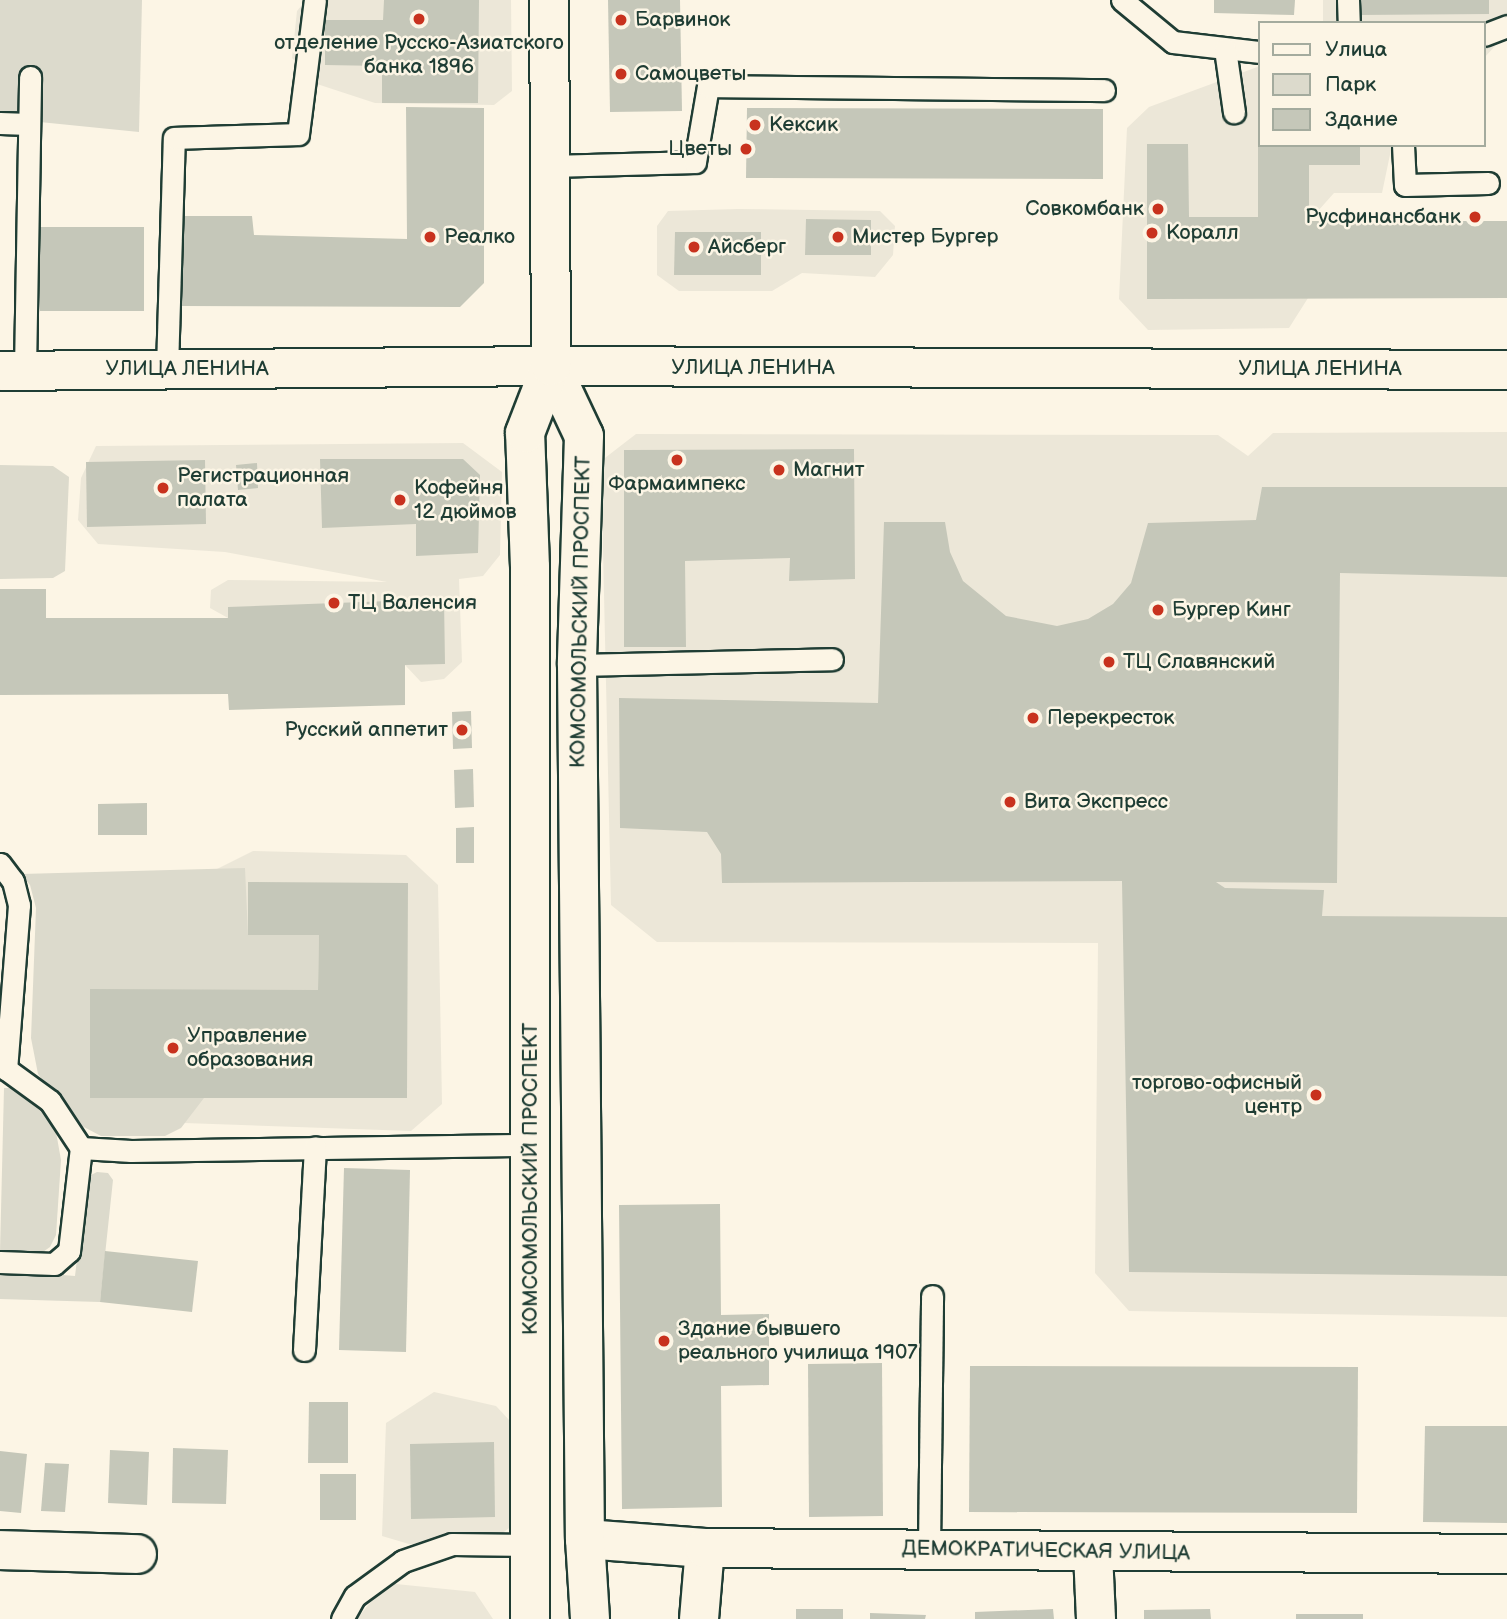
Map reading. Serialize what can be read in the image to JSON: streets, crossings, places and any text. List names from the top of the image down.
{
  "streets": {
    "main road": ["УЛИЦА ЛЕНИНА", "КОМСОМОЛЬСКИЙ ПРОСПЕКТ", "ДЕМОКРАТИЧЕСКАЯ УЛИЦА"]
  },
  "crossings": [
    ["УЛИЦА ЛЕНИНА", "КОМСОМОЛЬСКИЙ ПРОСПЕКТ"],
    ["КОМСОМОЛЬСКИЙ ПРОСПЕКТ", "ДЕМОКРАТИЧЕСКАЯ УЛИЦА"]
  ],
  "places": [
    "отделение Русско-Азиатского банка 1896",
    "Барвинок",
    "Самоцветы",
    "Кексик",
    "Цветы",
    "Совкомбанк",
    "Русфинансбанк",
    "Коралл",
    "Реалко",
    "Мистер Бургер",
    "Айсберг",
    "Фармаимпекс",
    "Магнит",
    "Регистрационная палата",
    "Кофейня 12 дюймов",
    "ТЦ Валенсия",
    "Бургер Кинг",
    "ТЦ Славянский",
    "Перекресток",
    "Русский аппетит",
    "Вита Экспресс",
    "Управление образования",
    "торгово-офисный центр",
    "Здание бывшего реального училища 1907"
  ],
  "legend": ["Улица", "Парк", "Здание"]
}
